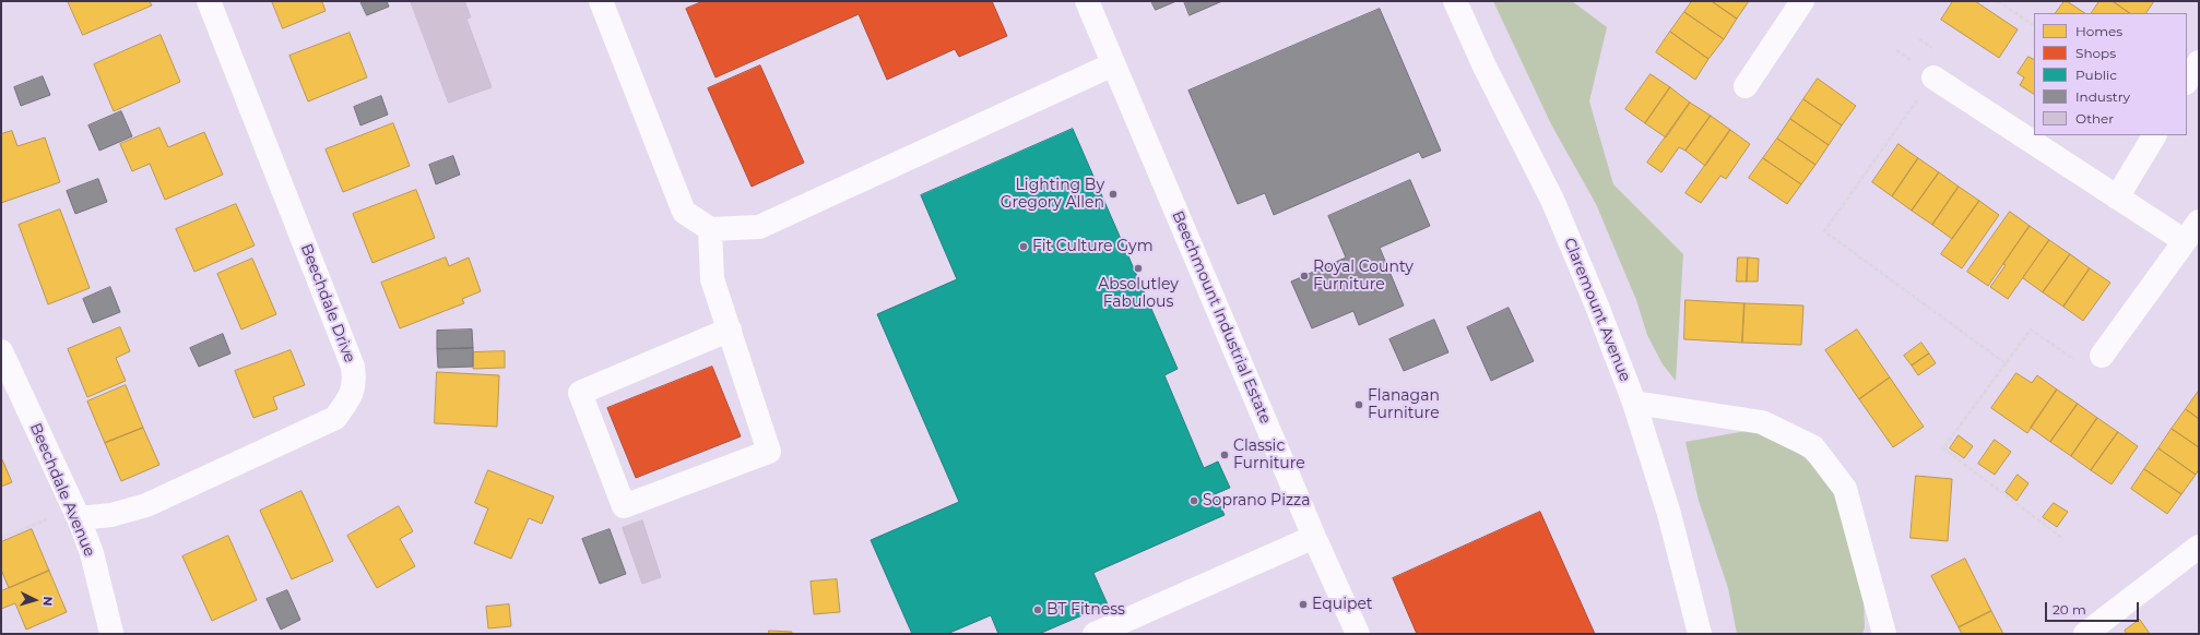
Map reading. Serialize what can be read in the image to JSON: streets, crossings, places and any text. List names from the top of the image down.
{
  "streets": {
    "street": [
      "Beechdale Drive",
      "Claremount Avenue",
      "Beechmount Industrial Estate",
      "Beechdale Avenue"
    ]
  },
  "crossings": [
    ["Beechdale Drive", "Beechdale Avenue"]
  ],
  "places": [
    "Lighting By Gregory Allen",
    "Fit Culture Gym",
    "Absolutley Fabulous",
    "Royal County Furniture",
    "Flanagan Furniture",
    "Classic Furniture",
    "Soprano Pizza",
    "Equipet",
    "BT Fitness"
  ],
  "legend": [
    "Homes",
    "Shops",
    "Public",
    "Industry",
    "Other"
  ],
  "scale_bar": "20 m",
  "north": "right"
}
